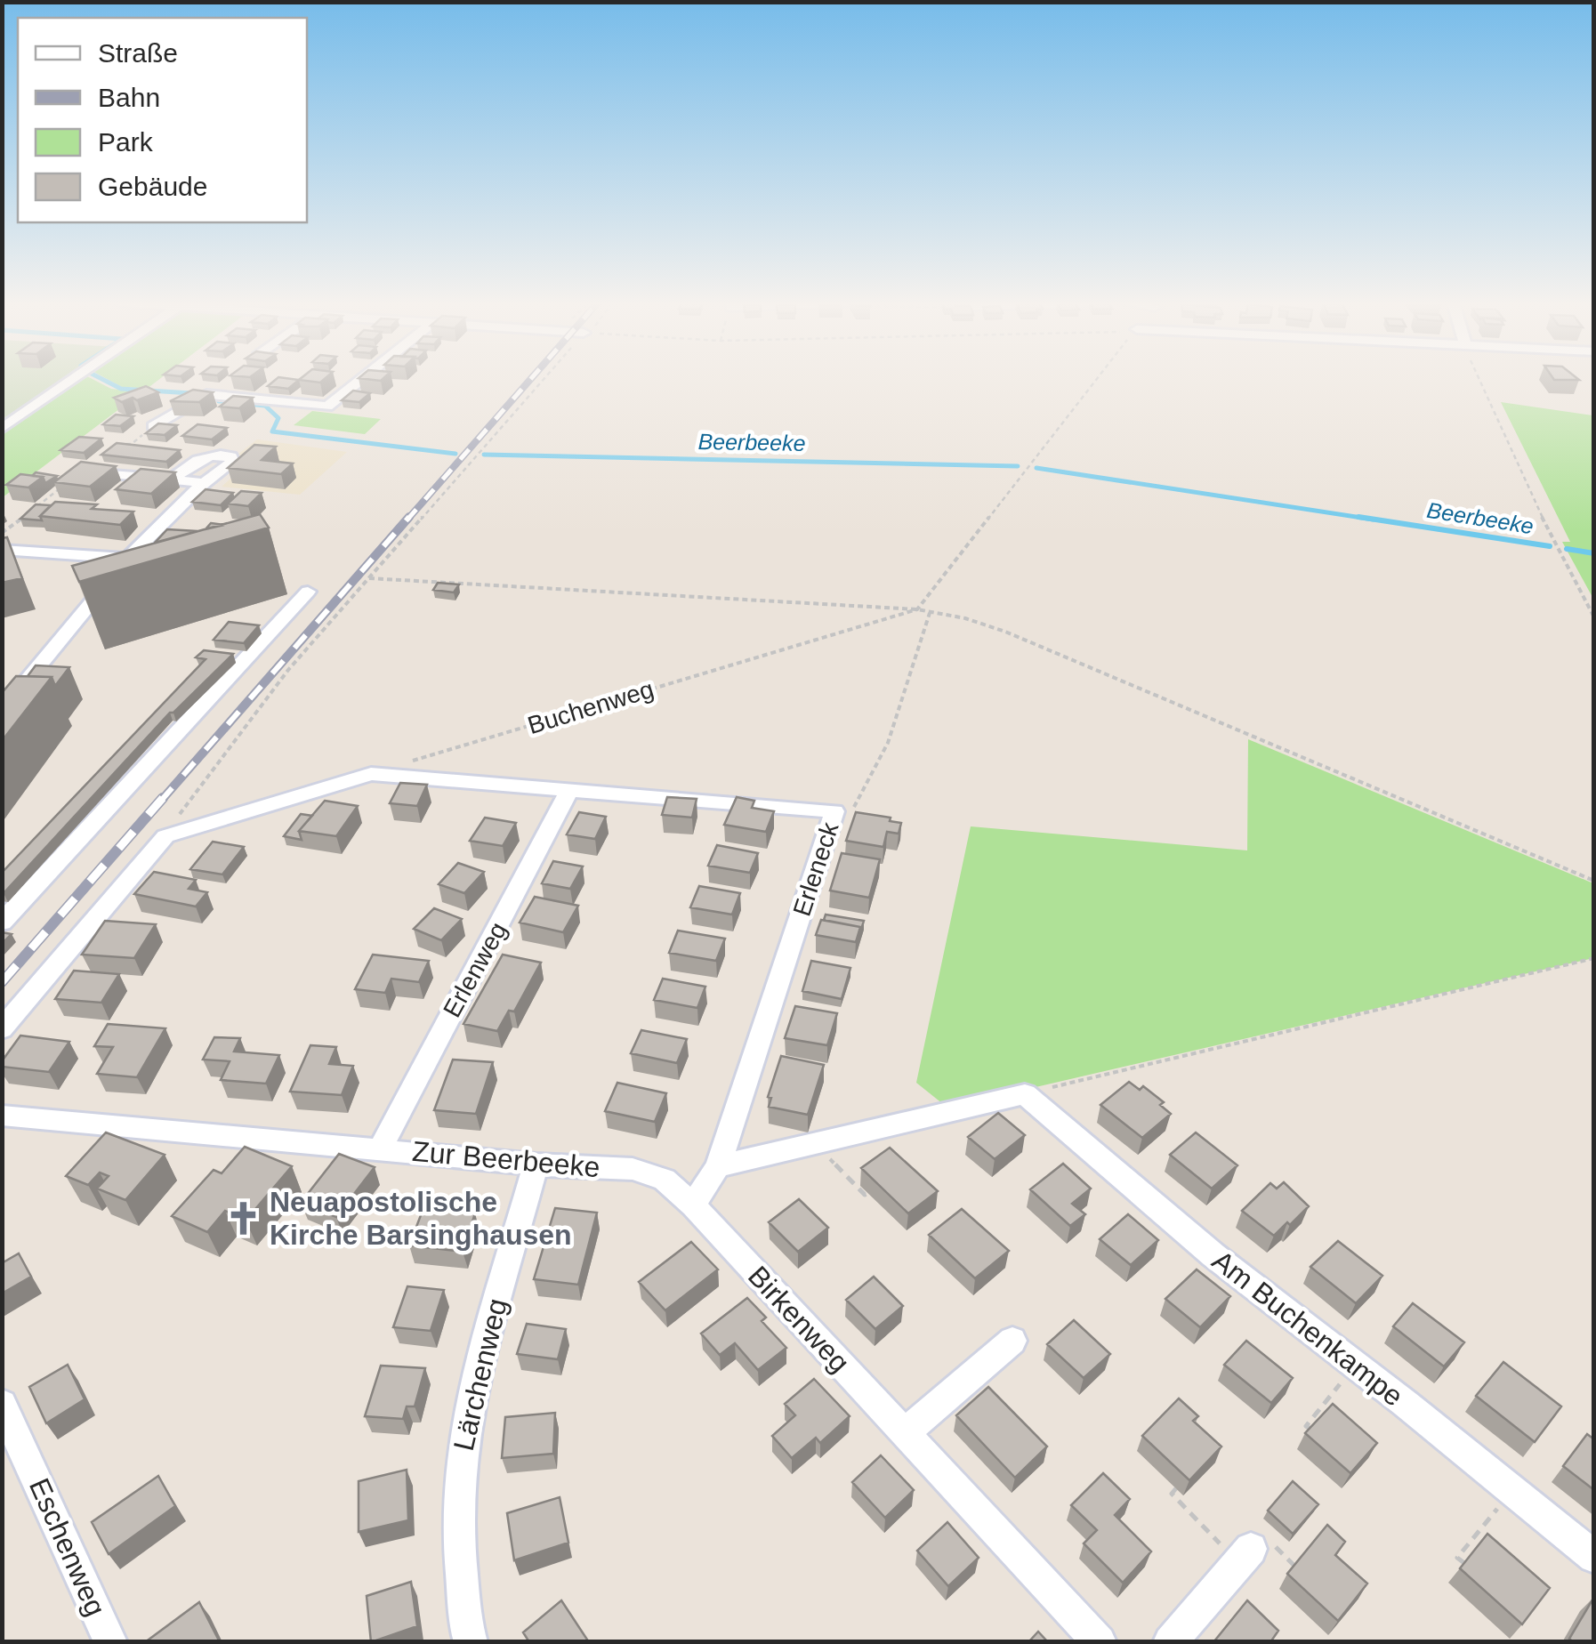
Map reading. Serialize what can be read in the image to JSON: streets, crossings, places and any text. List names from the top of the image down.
{
  "streets": {
    "street": [
      "Erleneck",
      "Erlenweg",
      "Zur Beerbeeke",
      "Birkenweg",
      "Am Buchenkampe",
      "Lärchenweg",
      "Eschenweg"
    ],
    "path": ["Buchenweg"]
  },
  "crossings": [
    ["Buchenweg", "Erleneck"],
    ["Erleneck", "Erlenweg"],
    ["Erlenweg", "Zur Beerbeeke"],
    ["Zur Beerbeeke", "Birkenweg"],
    ["Zur Beerbeeke", "Lärchenweg"]
  ],
  "water": ["Beerbeeke"],
  "places": {
    "church": ["Neuapostolische Kirche Barsinghausen"]
  },
  "legend": [
    "Straße",
    "Bahn",
    "Park",
    "Gebäude"
  ]
}
